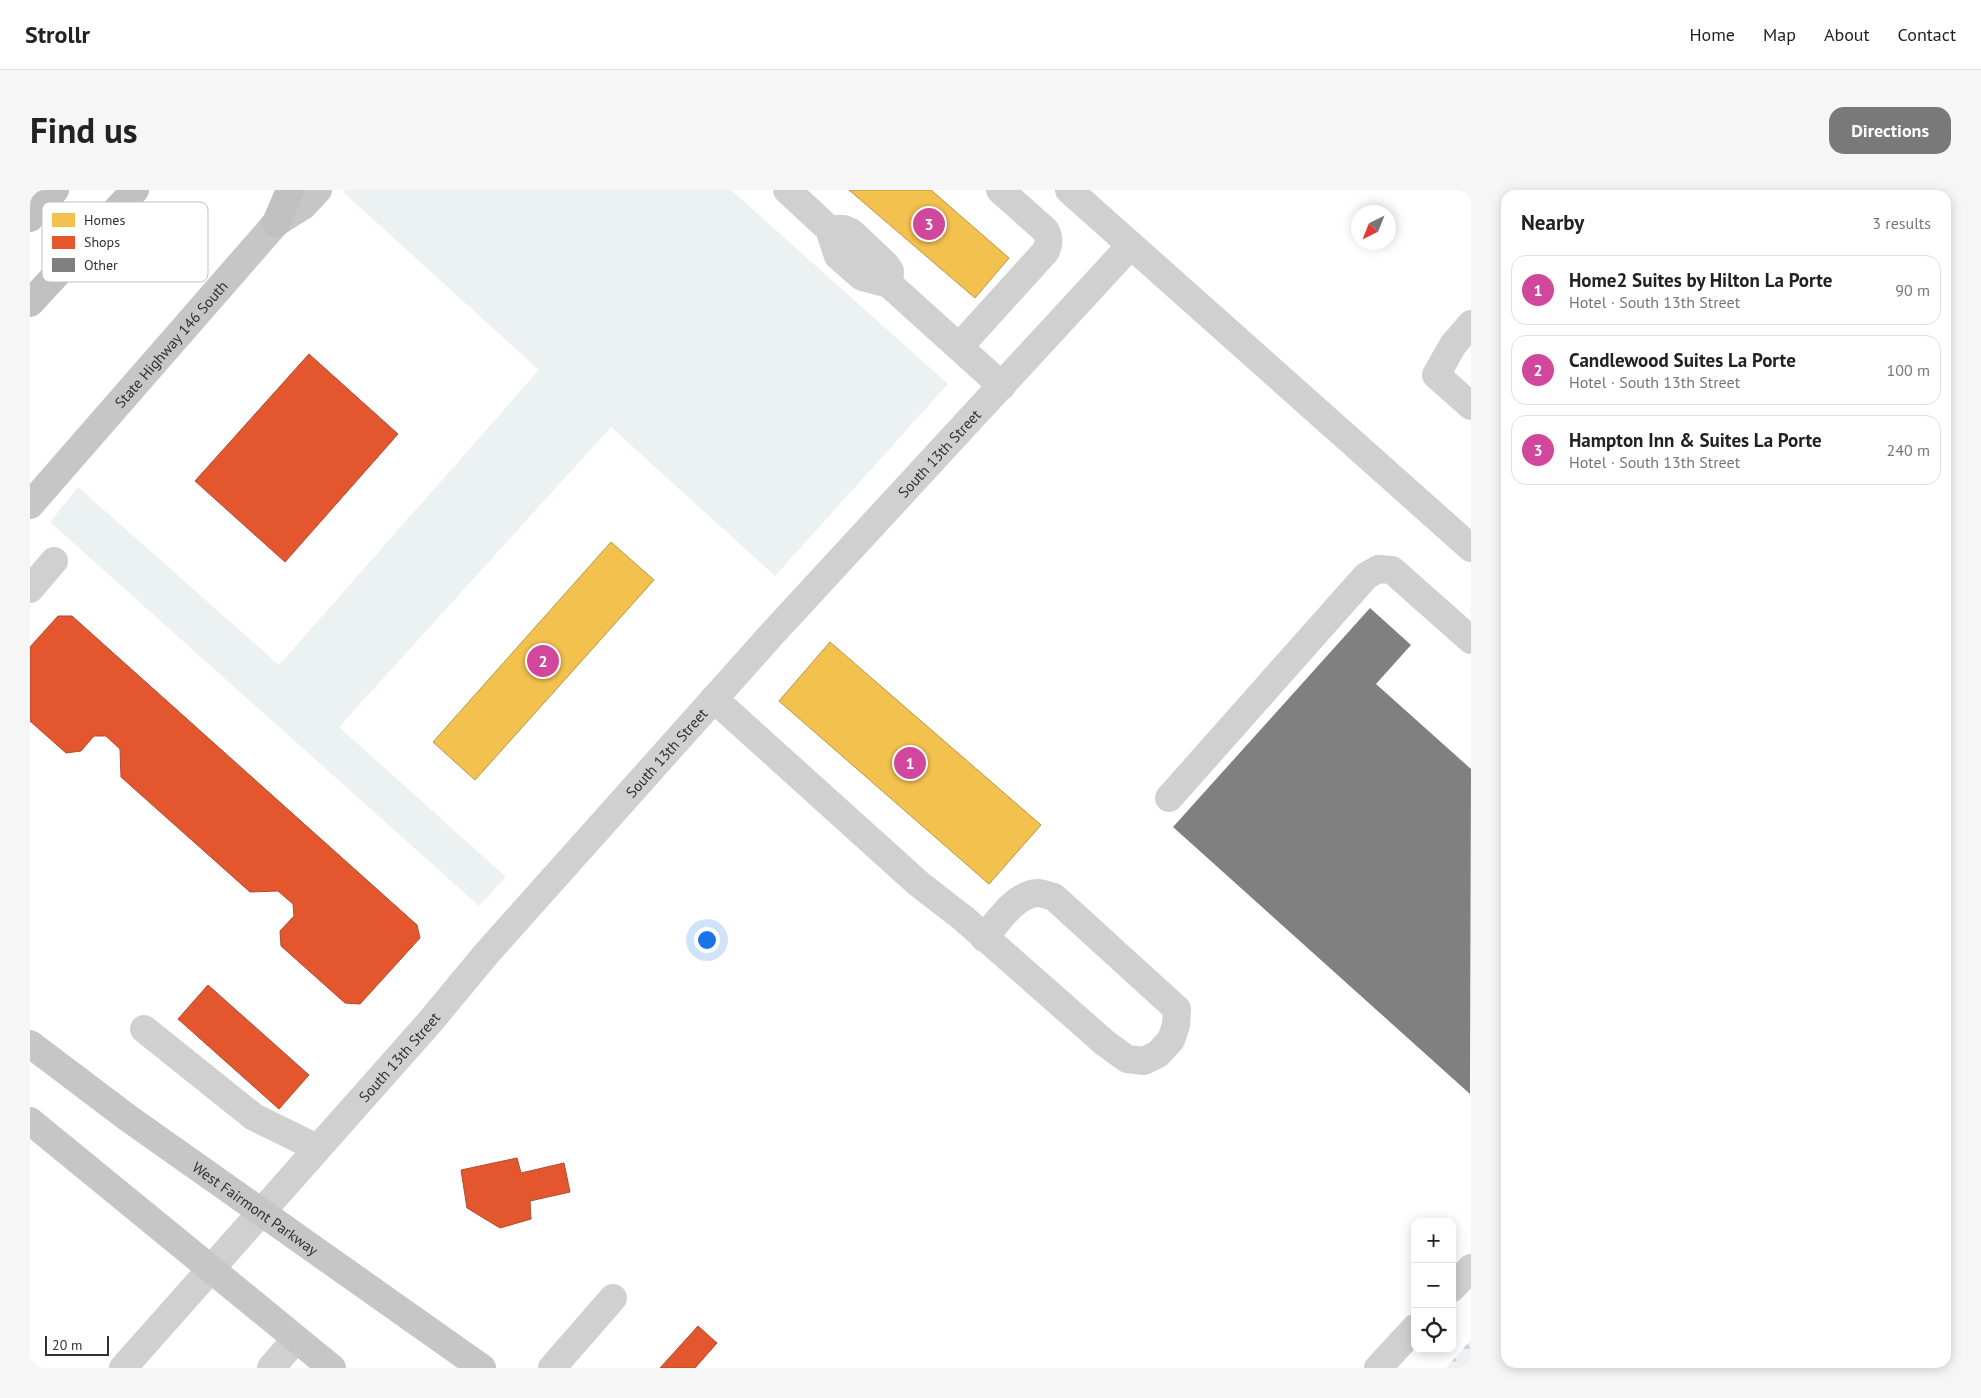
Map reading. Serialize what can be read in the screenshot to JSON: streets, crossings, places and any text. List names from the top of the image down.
{
  "streets": {
    "main road": ["State Highway 146 South", "West Fairmont Parkway"],
    "street": ["South 13th Street"]
  },
  "crossings": [
    ["South 13th Street", "West Fairmont Parkway"]
  ],
  "legend": ["Homes", "Shops", "Other"],
  "scale_bar": "20 m",
  "north": "bottom left",
  "page": {
    "header": "Strollr",
    "nav": [
      "Home",
      "Map",
      "About",
      "Contact"
    ],
    "title": "Find us",
    "buttons": "Directions",
    "heading": ["Nearby", "3 results"],
    "pins": ["3", "2", "1"],
    "list": [
      {
        "mark": "1",
        "name": "Home2 Suites by Hilton La Porte",
        "note": "Hotel · South 13th Street",
        "value": "90 m"
      },
      {
        "mark": "2",
        "name": "Candlewood Suites La Porte",
        "note": "Hotel · South 13th Street",
        "value": "100 m"
      },
      {
        "mark": "3",
        "name": "Hampton Inn & Suites La Porte",
        "note": "Hotel · South 13th Street",
        "value": "240 m"
      }
    ],
    "map_buttons": ["+", "−"],
    "scale": "20 m"
  }
}
